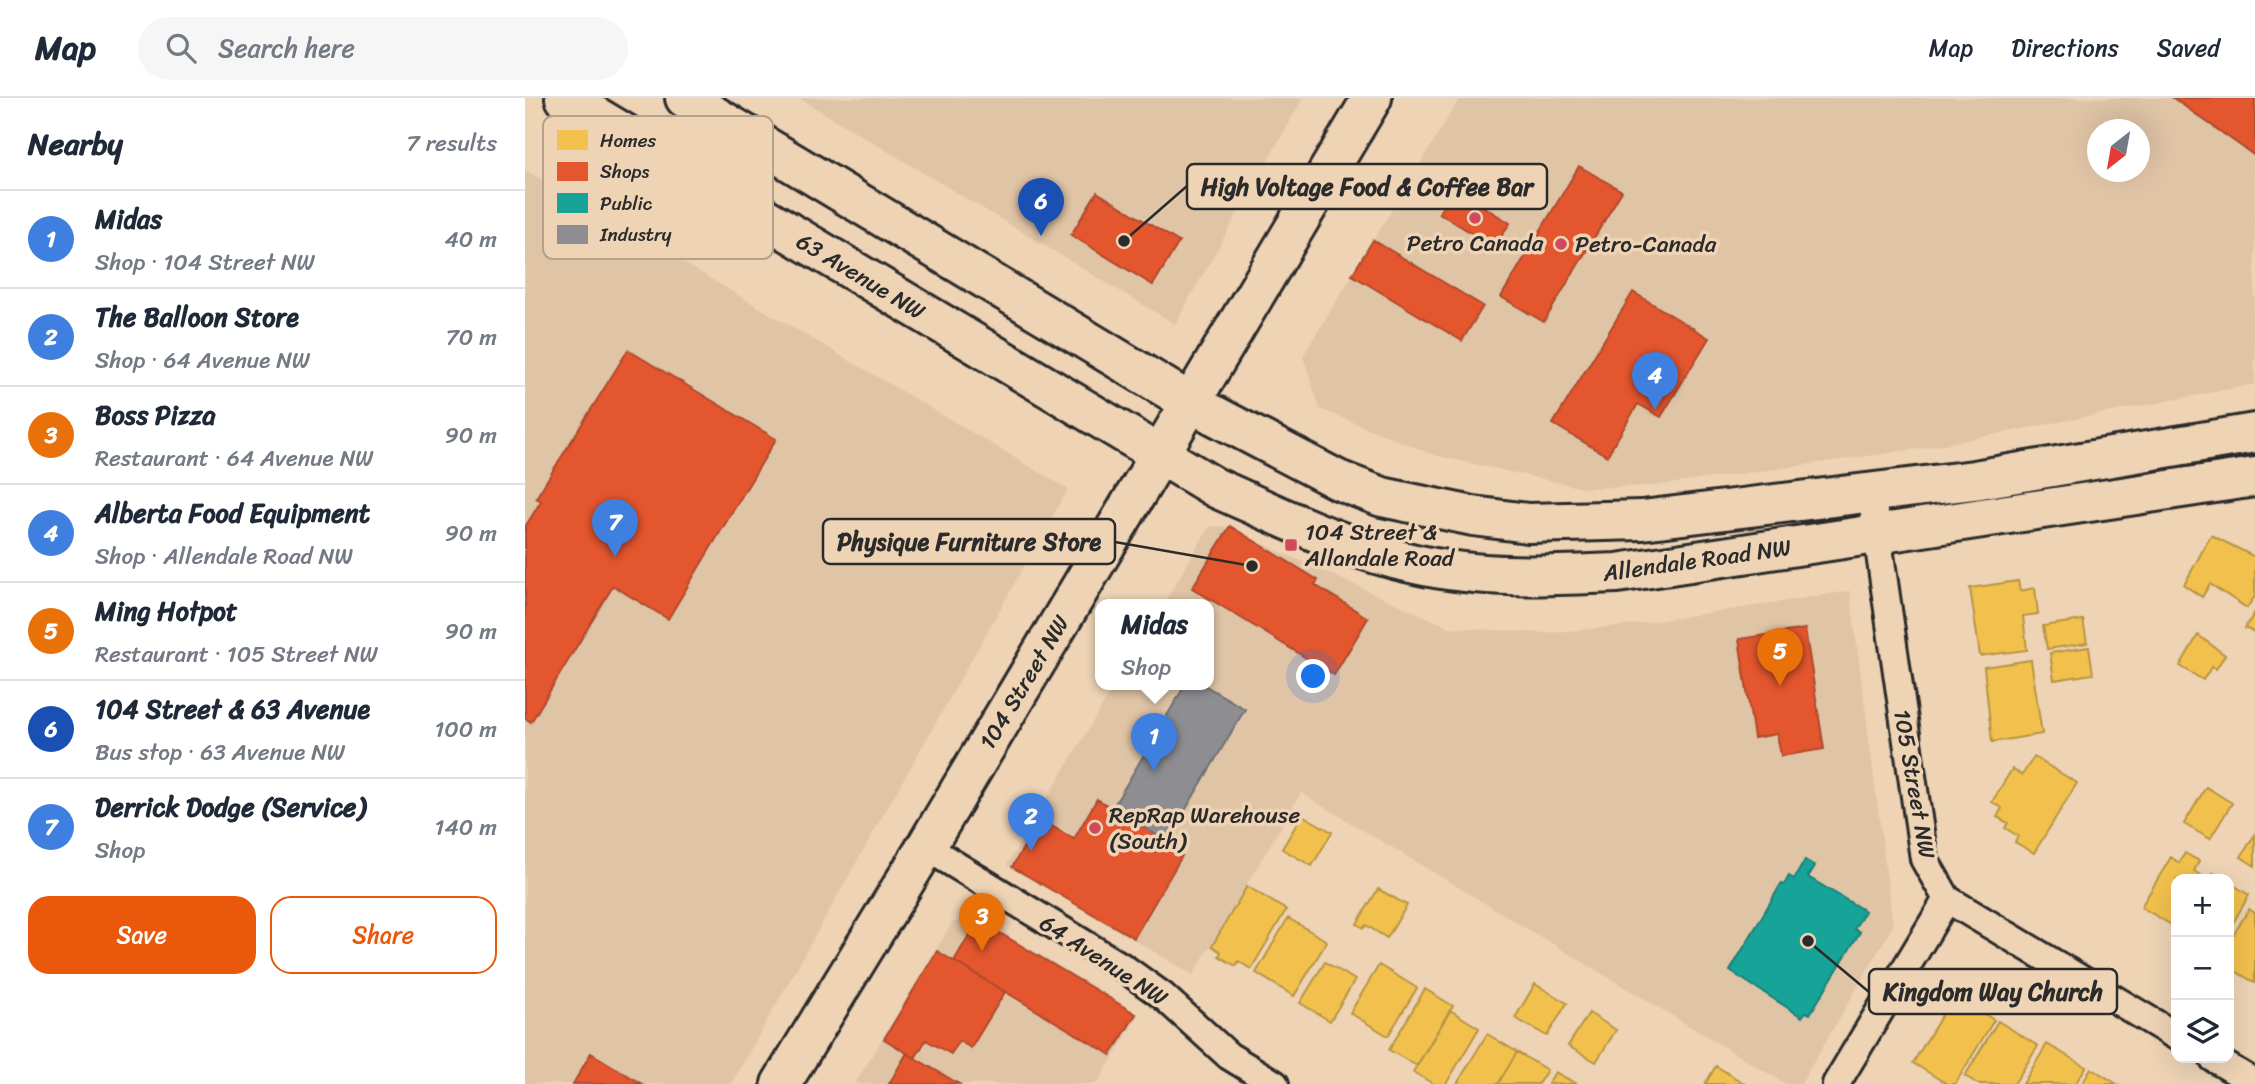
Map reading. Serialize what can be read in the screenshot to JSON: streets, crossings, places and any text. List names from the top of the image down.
{
  "streets": {
    "main road": ["63 Avenue NW", "Allendale Road NW", "104 Street NW"],
    "street": ["105 Street NW", "64 Avenue NW"]
  },
  "crossings": [
    ["63 Avenue NW", "Allendale Road NW"],
    ["63 Avenue NW", "104 Street NW"],
    ["Allendale Road NW", "104 Street NW"],
    ["Allendale Road NW", "105 Street NW"],
    ["104 Street NW", "64 Avenue NW"]
  ],
  "places": {
    "other": [
      "Petro Canada",
      "High Voltage Food & Coffee Bar",
      "Petro-Canada",
      "Physique Furniture Store",
      "RepRap Warehouse (South)",
      "Kingdom Way Church"
    ],
    "transit": ["104 Street & Allandale Road"]
  },
  "legend": [
    "Homes",
    "Shops",
    "Public",
    "Industry"
  ],
  "north": "bottom left",
  "page": {
    "header": "Map",
    "search": "Search here",
    "nav": ["Map", "Directions", "Saved"],
    "heading": ["Nearby", "7 results"],
    "pins": [
      "6",
      "4",
      "7",
      "5",
      "1",
      "2",
      "3"
    ],
    "list": [
      {
        "mark": "1",
        "name": "Midas",
        "note": "Shop · 104 Street NW",
        "value": "40 m"
      },
      {
        "mark": "2",
        "name": "The Balloon Store",
        "note": "Shop · 64 Avenue NW",
        "value": "70 m"
      },
      {
        "mark": "3",
        "name": "Boss Pizza",
        "note": "Restaurant · 64 Avenue NW",
        "value": "90 m"
      },
      {
        "mark": "4",
        "name": "Alberta Food Equipment",
        "note": "Shop · Allendale Road NW",
        "value": "90 m"
      },
      {
        "mark": "5",
        "name": "Ming Hotpot",
        "note": "Restaurant · 105 Street NW",
        "value": "90 m"
      },
      {
        "mark": "6",
        "name": "104 Street & 63 Avenue",
        "note": "Bus stop · 63 Avenue NW",
        "value": "100 m"
      },
      {
        "mark": "7",
        "name": "Derrick Dodge (Service)",
        "note": "Shop",
        "value": "140 m"
      }
    ],
    "popup": ["Midas", "Shop"],
    "map_buttons": ["+", "−"],
    "buttons": ["Save", "Share"]
  }
}
